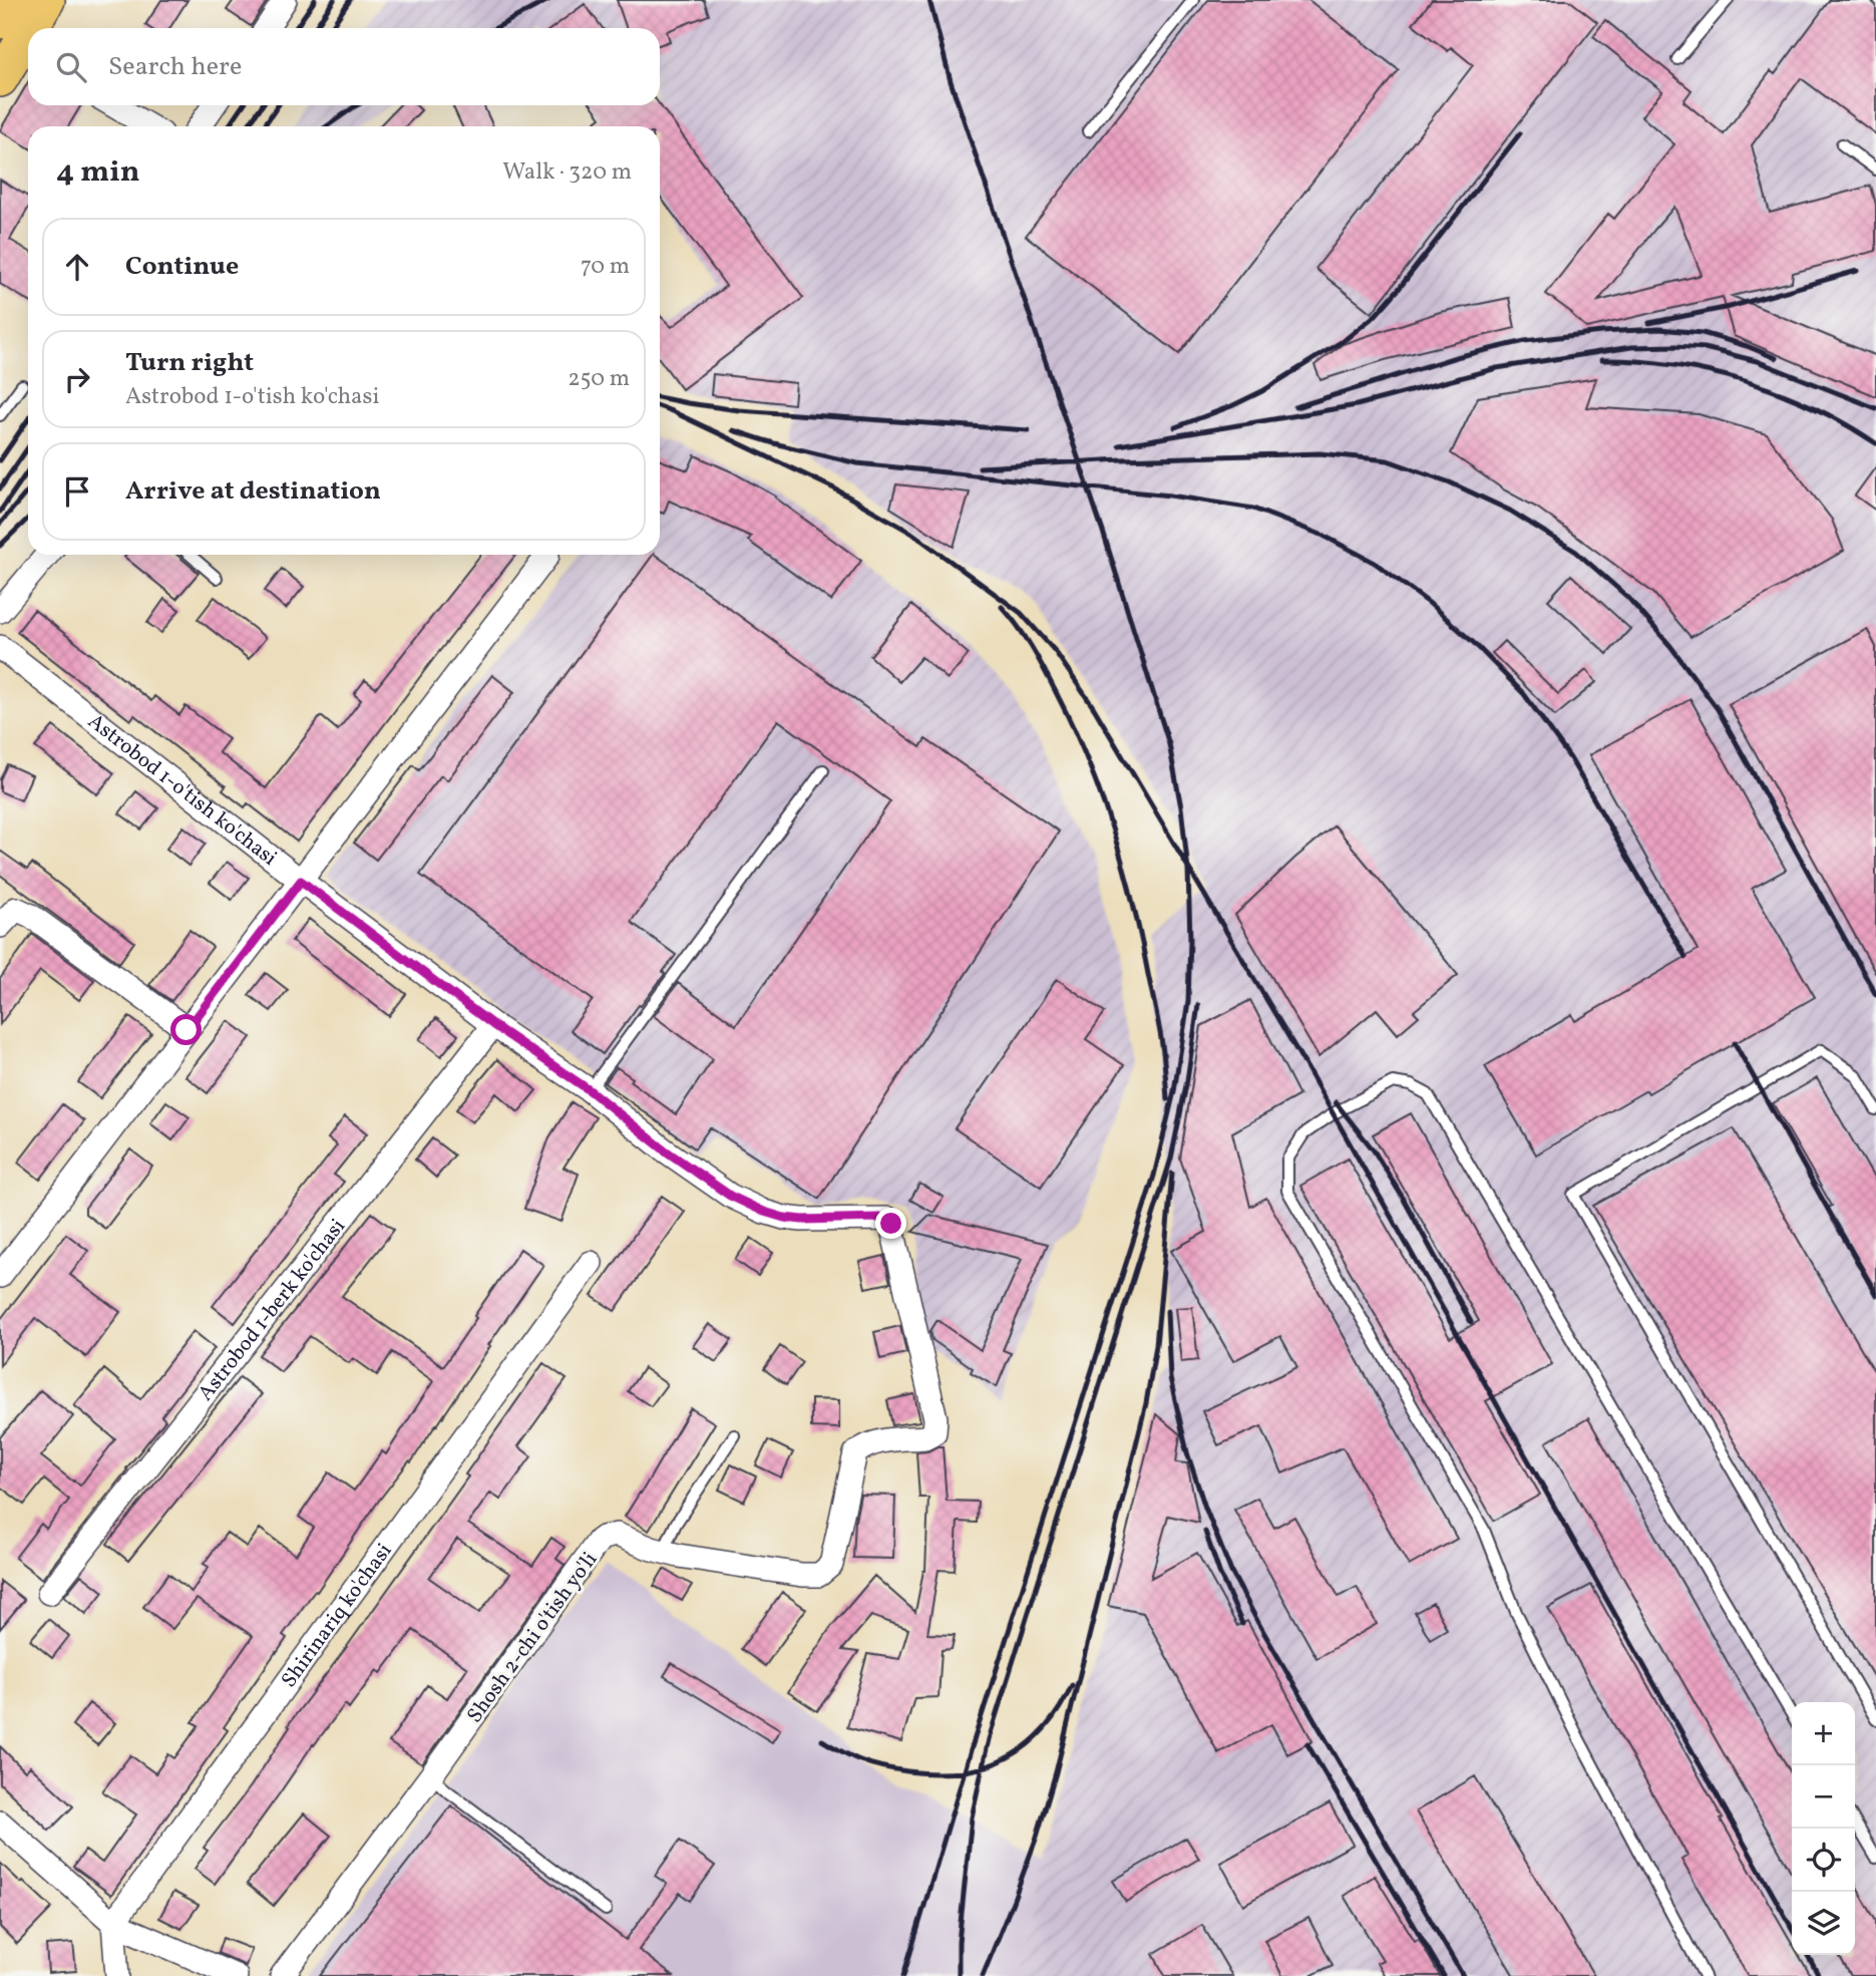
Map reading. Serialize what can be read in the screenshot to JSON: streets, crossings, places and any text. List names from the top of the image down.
{
  "streets": {
    "street": [
      "Astrobod 1-o'tish ko'chasi",
      "Astrobod 1-berk ko'chasi",
      "Shirinariq ko'chasi",
      "Shosh 2-chi o'tish yo'li"
    ]
  },
  "crossings": [
    ["Astrobod 1-o'tish ko'chasi", "Astrobod 1-berk ko'chasi"],
    ["Astrobod 1-o'tish ko'chasi", "Shosh 2-chi o'tish yo'li"]
  ],
  "page": {
    "search": "Search here",
    "heading": ["4 min", "Walk · 320 m"],
    "list": [
      ["Continue", "70 m"],
      ["Turn right", "Astrobod 1-o'tish ko'chasi", "250 m"],
      "Arrive at destination"
    ],
    "map_buttons": ["+", "−"]
  }
}
